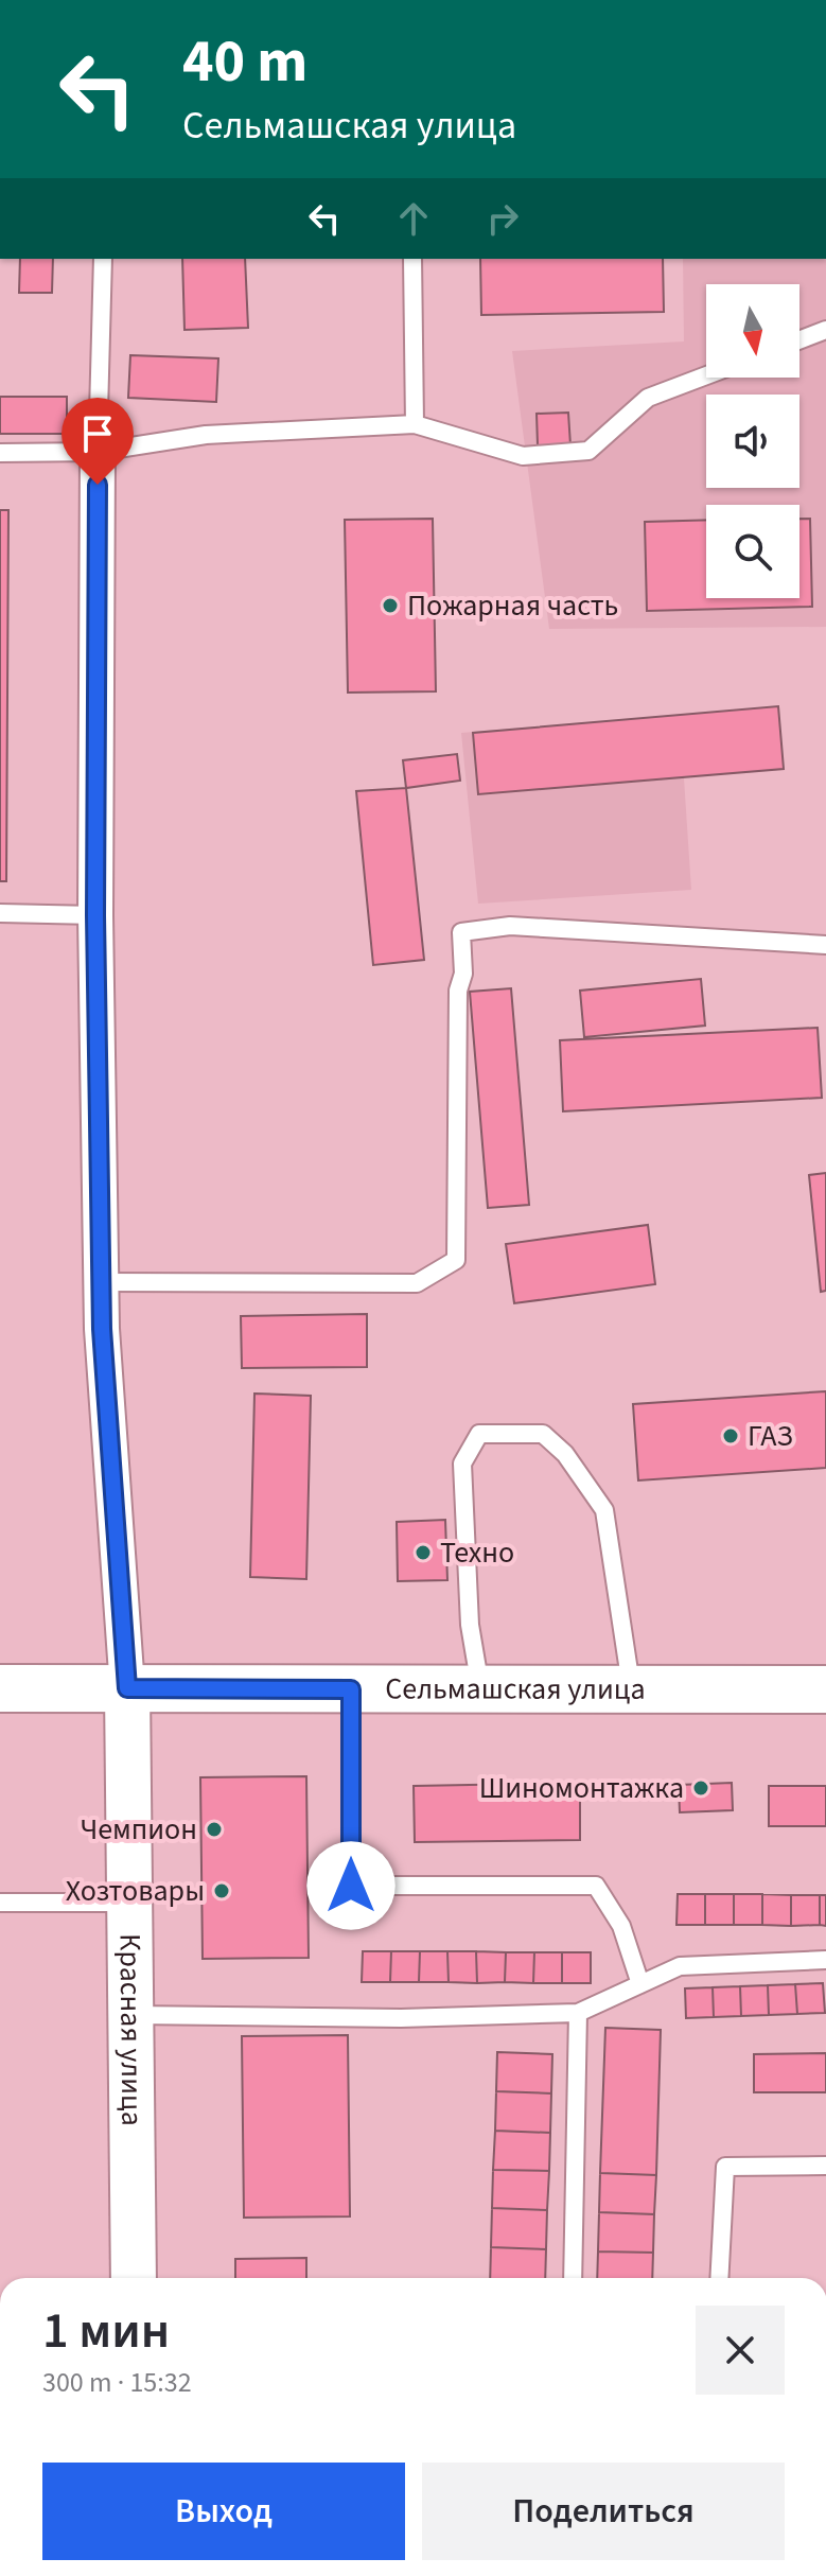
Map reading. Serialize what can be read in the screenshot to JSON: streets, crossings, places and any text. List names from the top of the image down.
{
  "streets": {
    "main road": ["Сельмашская улица"],
    "street": ["Красная улица"]
  },
  "crossings": [
    ["Сельмашская улица", "Красная улица"]
  ],
  "places": [
    "Пожарная часть",
    "ГАЗ",
    "Техно",
    "Шиномонтажка",
    "Чемпион",
    "Хозтовары"
  ],
  "north": "bottom",
  "page": {
    "turn": ["40 m", "Сельмашская улица"],
    "heading": ["1 мин", "300 m · 15:32"],
    "buttons": ["Выход", "Поделиться"]
  }
}
